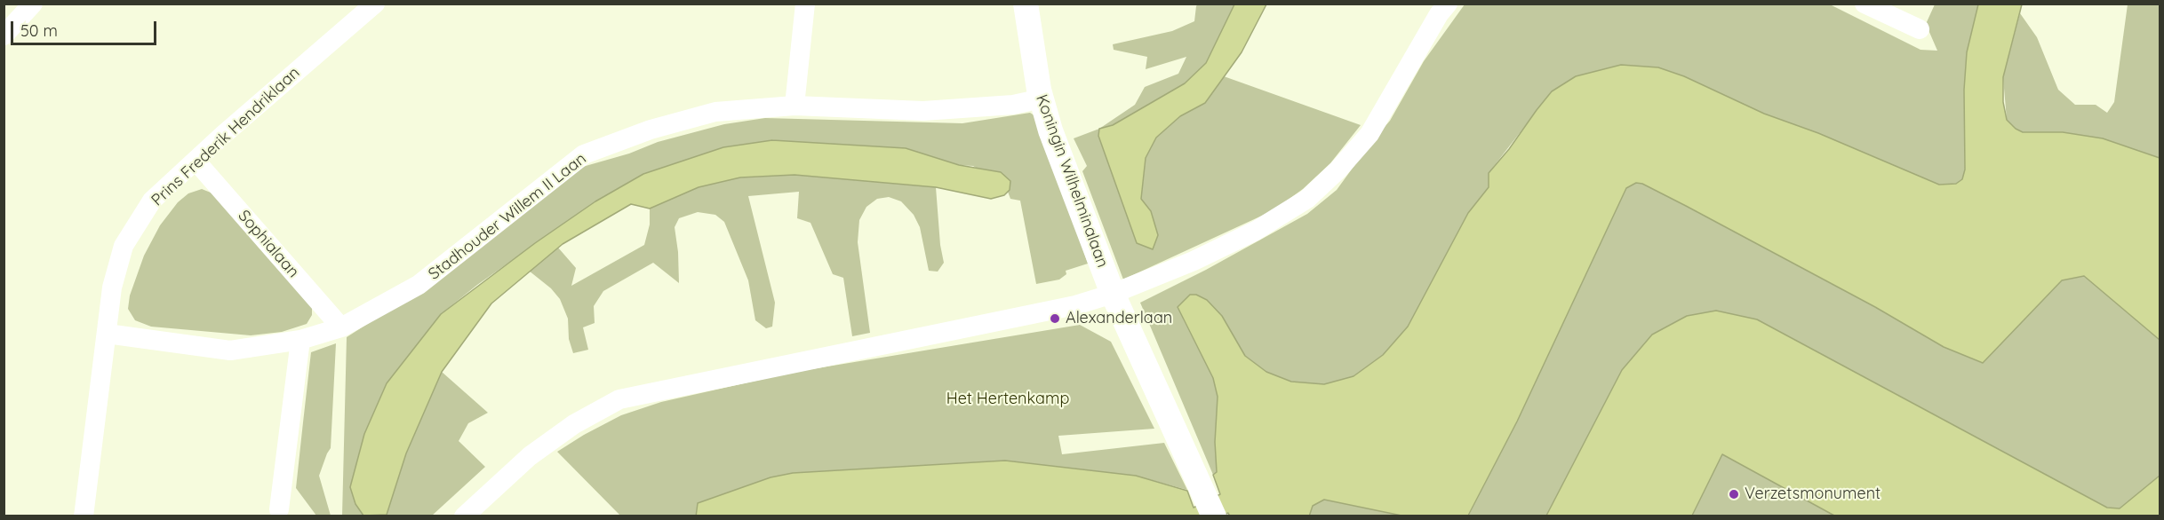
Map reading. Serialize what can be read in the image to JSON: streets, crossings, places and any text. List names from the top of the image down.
{
  "streets": {
    "street": [
      "Prins Frederik Hendriklaan",
      "Koningin Wilhelminalaan",
      "Stadhouder Willem II Laan",
      "Sophialaan"
    ]
  },
  "crossings": [
    ["Prins Frederik Hendriklaan", "Stadhouder Willem II Laan"],
    ["Prins Frederik Hendriklaan", "Sophialaan"],
    ["Koningin Wilhelminalaan", "Stadhouder Willem II Laan"],
    ["Stadhouder Willem II Laan", "Sophialaan"]
  ],
  "parks": ["Het Hertenkamp"],
  "places": ["Alexanderlaan", "Verzetsmonument"],
  "scale_bar": "50 m"
}
